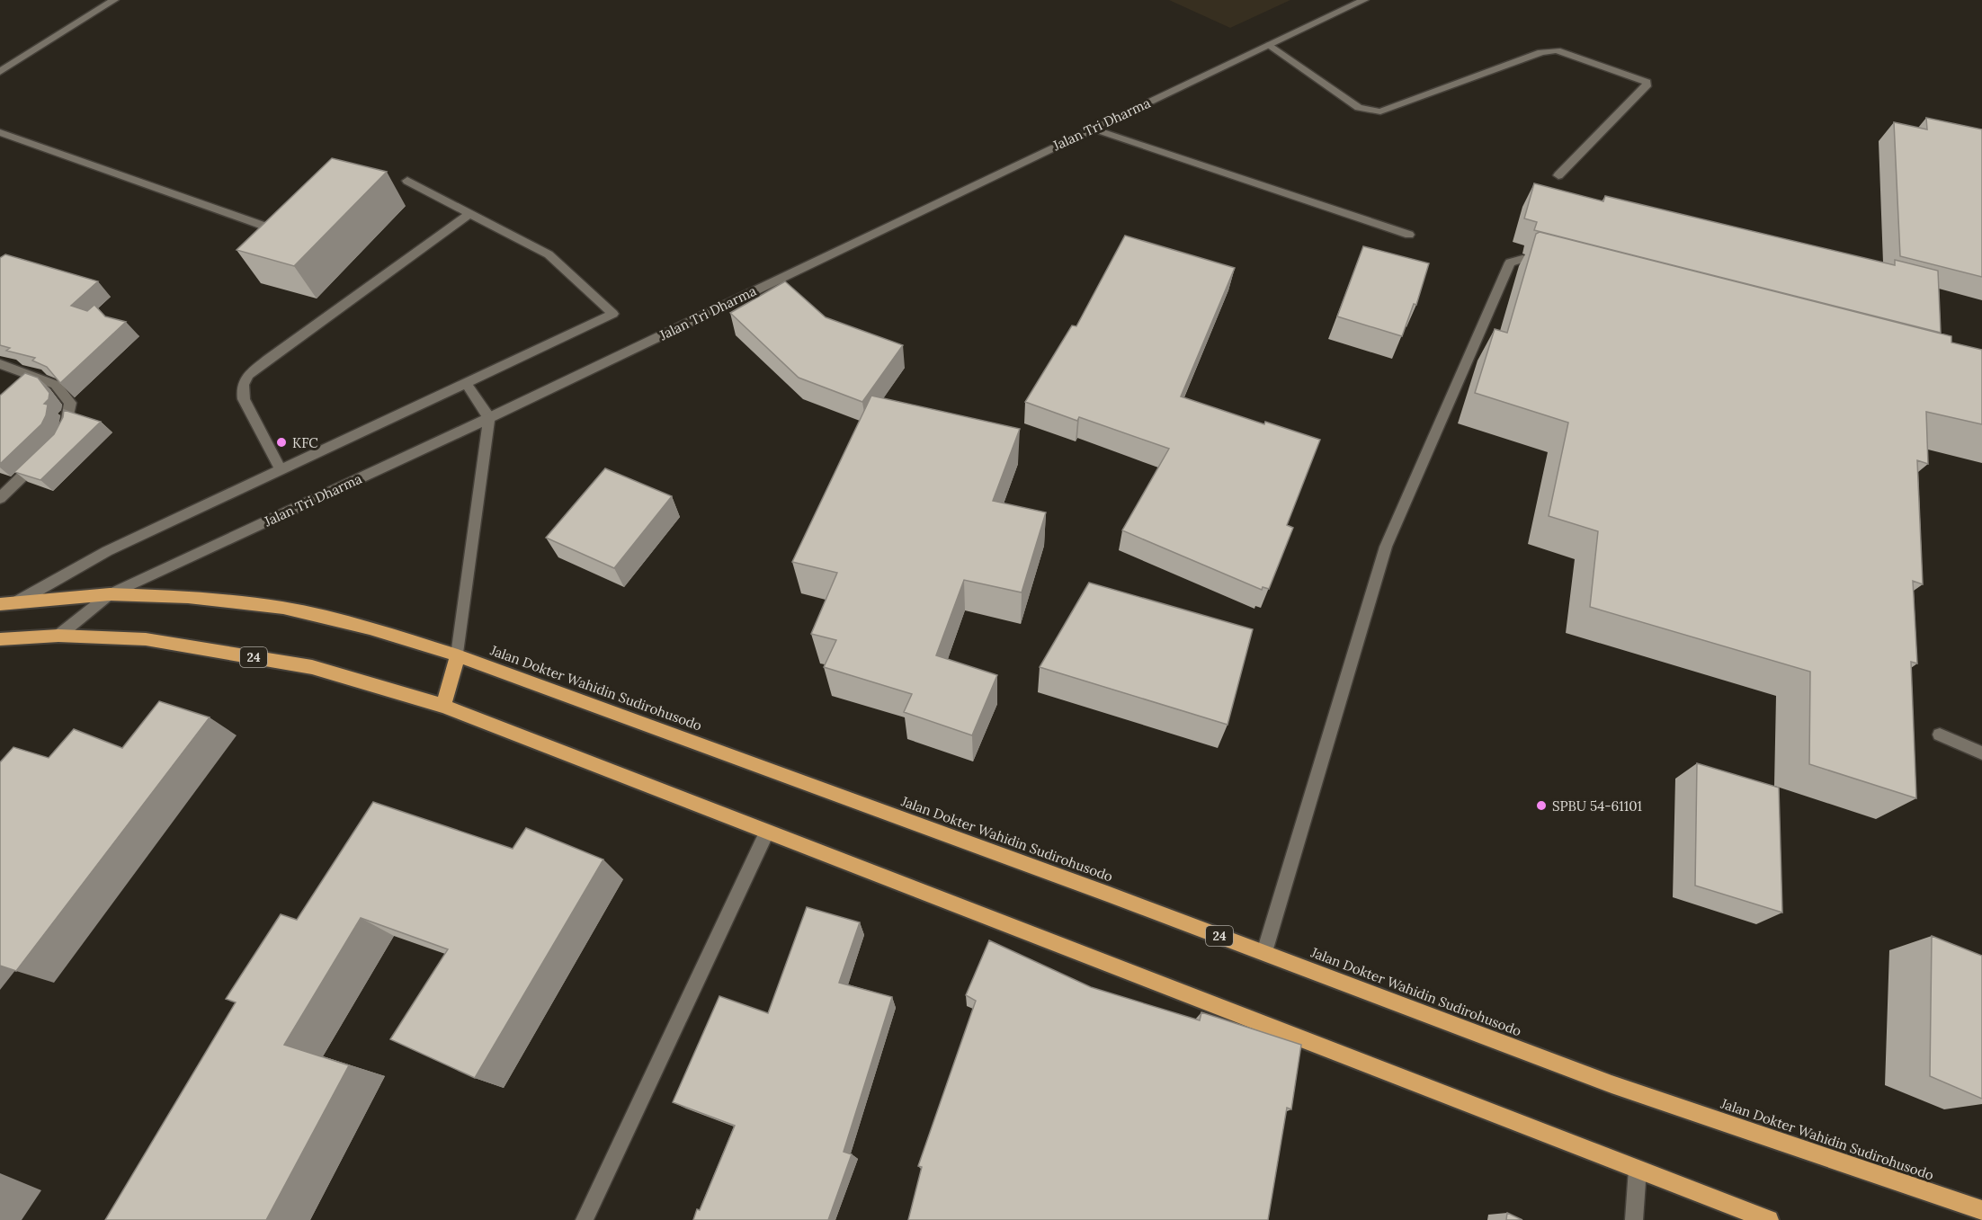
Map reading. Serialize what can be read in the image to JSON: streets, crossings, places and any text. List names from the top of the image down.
{
  "streets": {
    "highway": ["24", "Jalan Dokter Wahidin Sudirohusodo"],
    "main road": ["Jalan Tri Dharma"]
  },
  "crossings": [
    ["Jalan Tri Dharma", "24"],
    ["Jalan Tri Dharma", "Jalan Dokter Wahidin Sudirohusodo"]
  ],
  "places": ["KFC", "SPBU 54-61101"]
}
